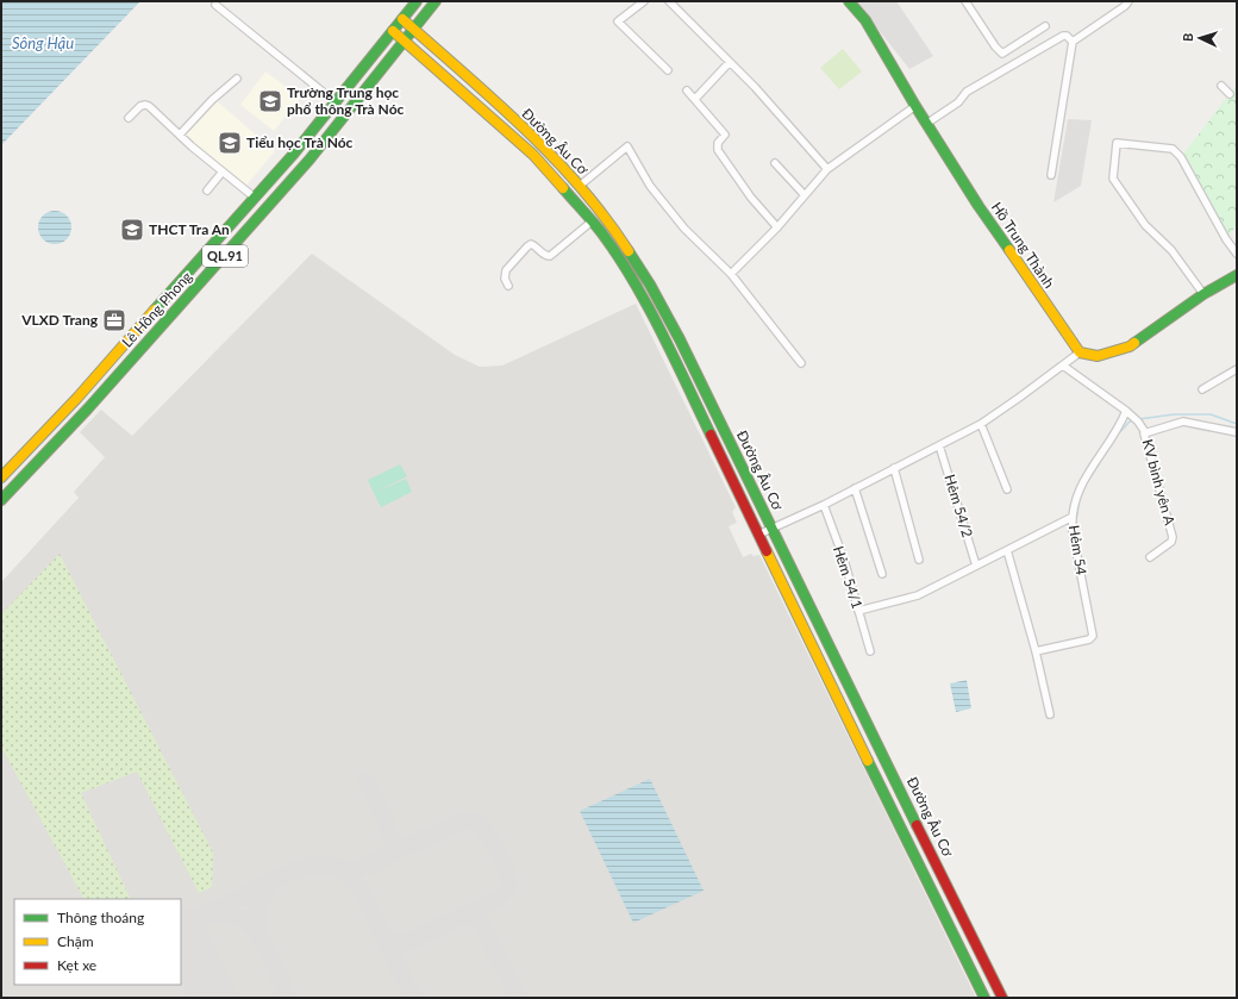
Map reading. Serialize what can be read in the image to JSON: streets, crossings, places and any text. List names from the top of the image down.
{
  "streets": {
    "main road": [
      "Đường Âu Cơ",
      "Hồ Trung Thành",
      "QL.91",
      "Lê Hồng Phong"
    ],
    "street": [
      "KV bình yên A",
      "Hẻm 54/2",
      "Hẻm 54",
      "Hẻm 54/1"
    ]
  },
  "crossings": [
    ["Đường Âu Cơ", "Lê Hồng Phong"]
  ],
  "water": ["Sông Hậu"],
  "places": {
    "school or university": ["Trường Trung học phổ thông Trà Nóc", "Tiểu học Trà Nóc", "THCT Tra An"],
    "office": ["VLXD Trang"]
  },
  "legend": ["Thông thoáng", "Chậm", "Kẹt xe"],
  "north": "left"
}
